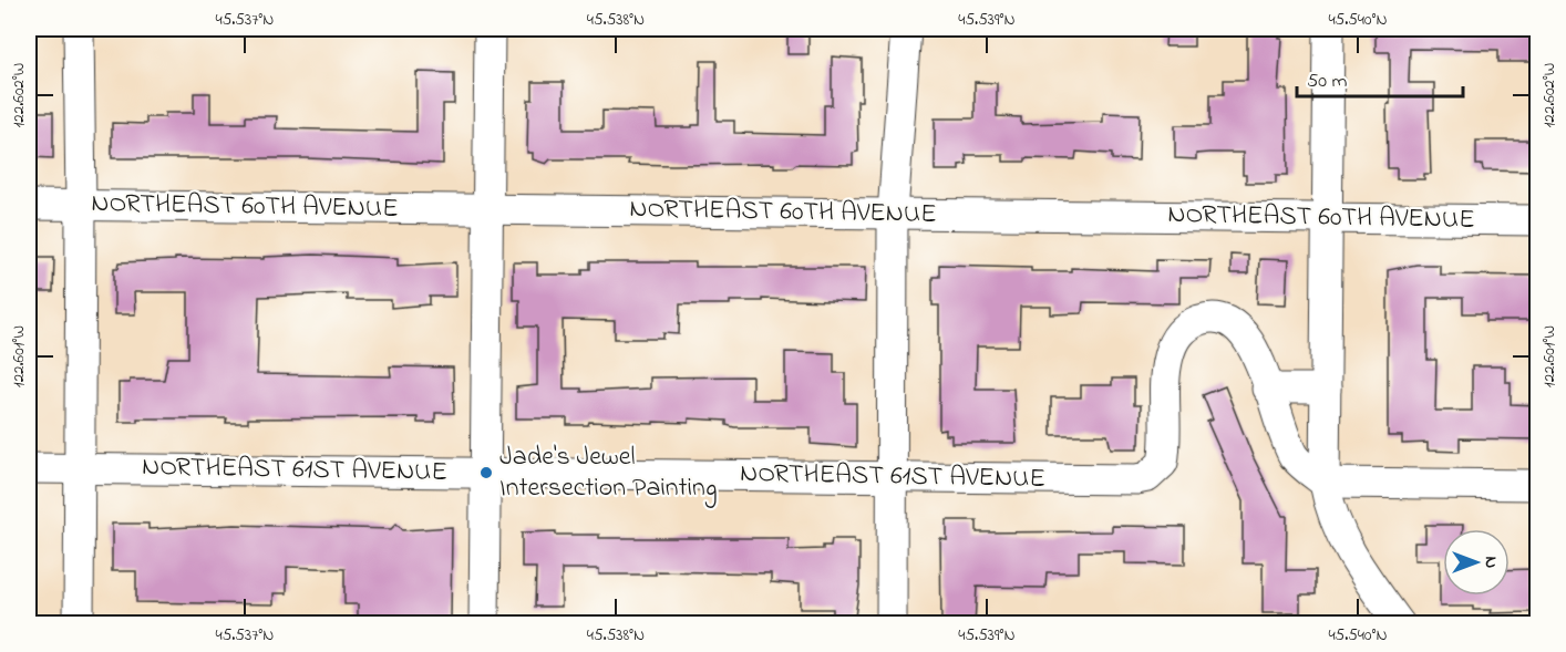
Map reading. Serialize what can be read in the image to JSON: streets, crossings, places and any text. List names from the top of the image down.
{
  "streets": {
    "street": ["NORTHEAST 60TH AVENUE", "NORTHEAST 61ST AVENUE"]
  },
  "places": ["Jade's Jewel Intersection Painting"],
  "scale_bar": "50 m",
  "north": "right",
  "coordinates": [
    "45.537°N",
    "45.538°N",
    "45.539°N",
    "45.540°N",
    "122.602°W",
    "122.601°W"
  ]
}
